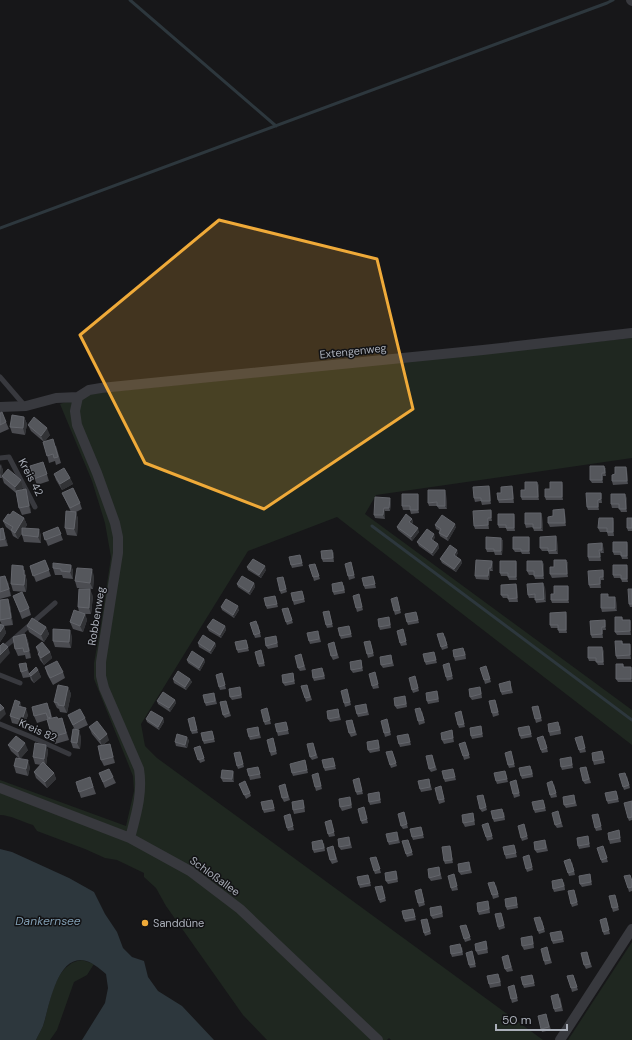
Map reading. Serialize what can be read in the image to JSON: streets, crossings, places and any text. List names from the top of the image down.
{
  "streets": {
    "street": ["Extengenweg", "Robbenweg", "Schloßallee"],
    "lane": ["Kreis 42", "Kreis 82"]
  },
  "crossings": [
    ["Extengenweg", "Robbenweg"],
    ["Robbenweg", "Schloßallee"]
  ],
  "water": ["Dankernsee"],
  "places": ["Sanddüne"],
  "scale_bar": "50 m"
}
